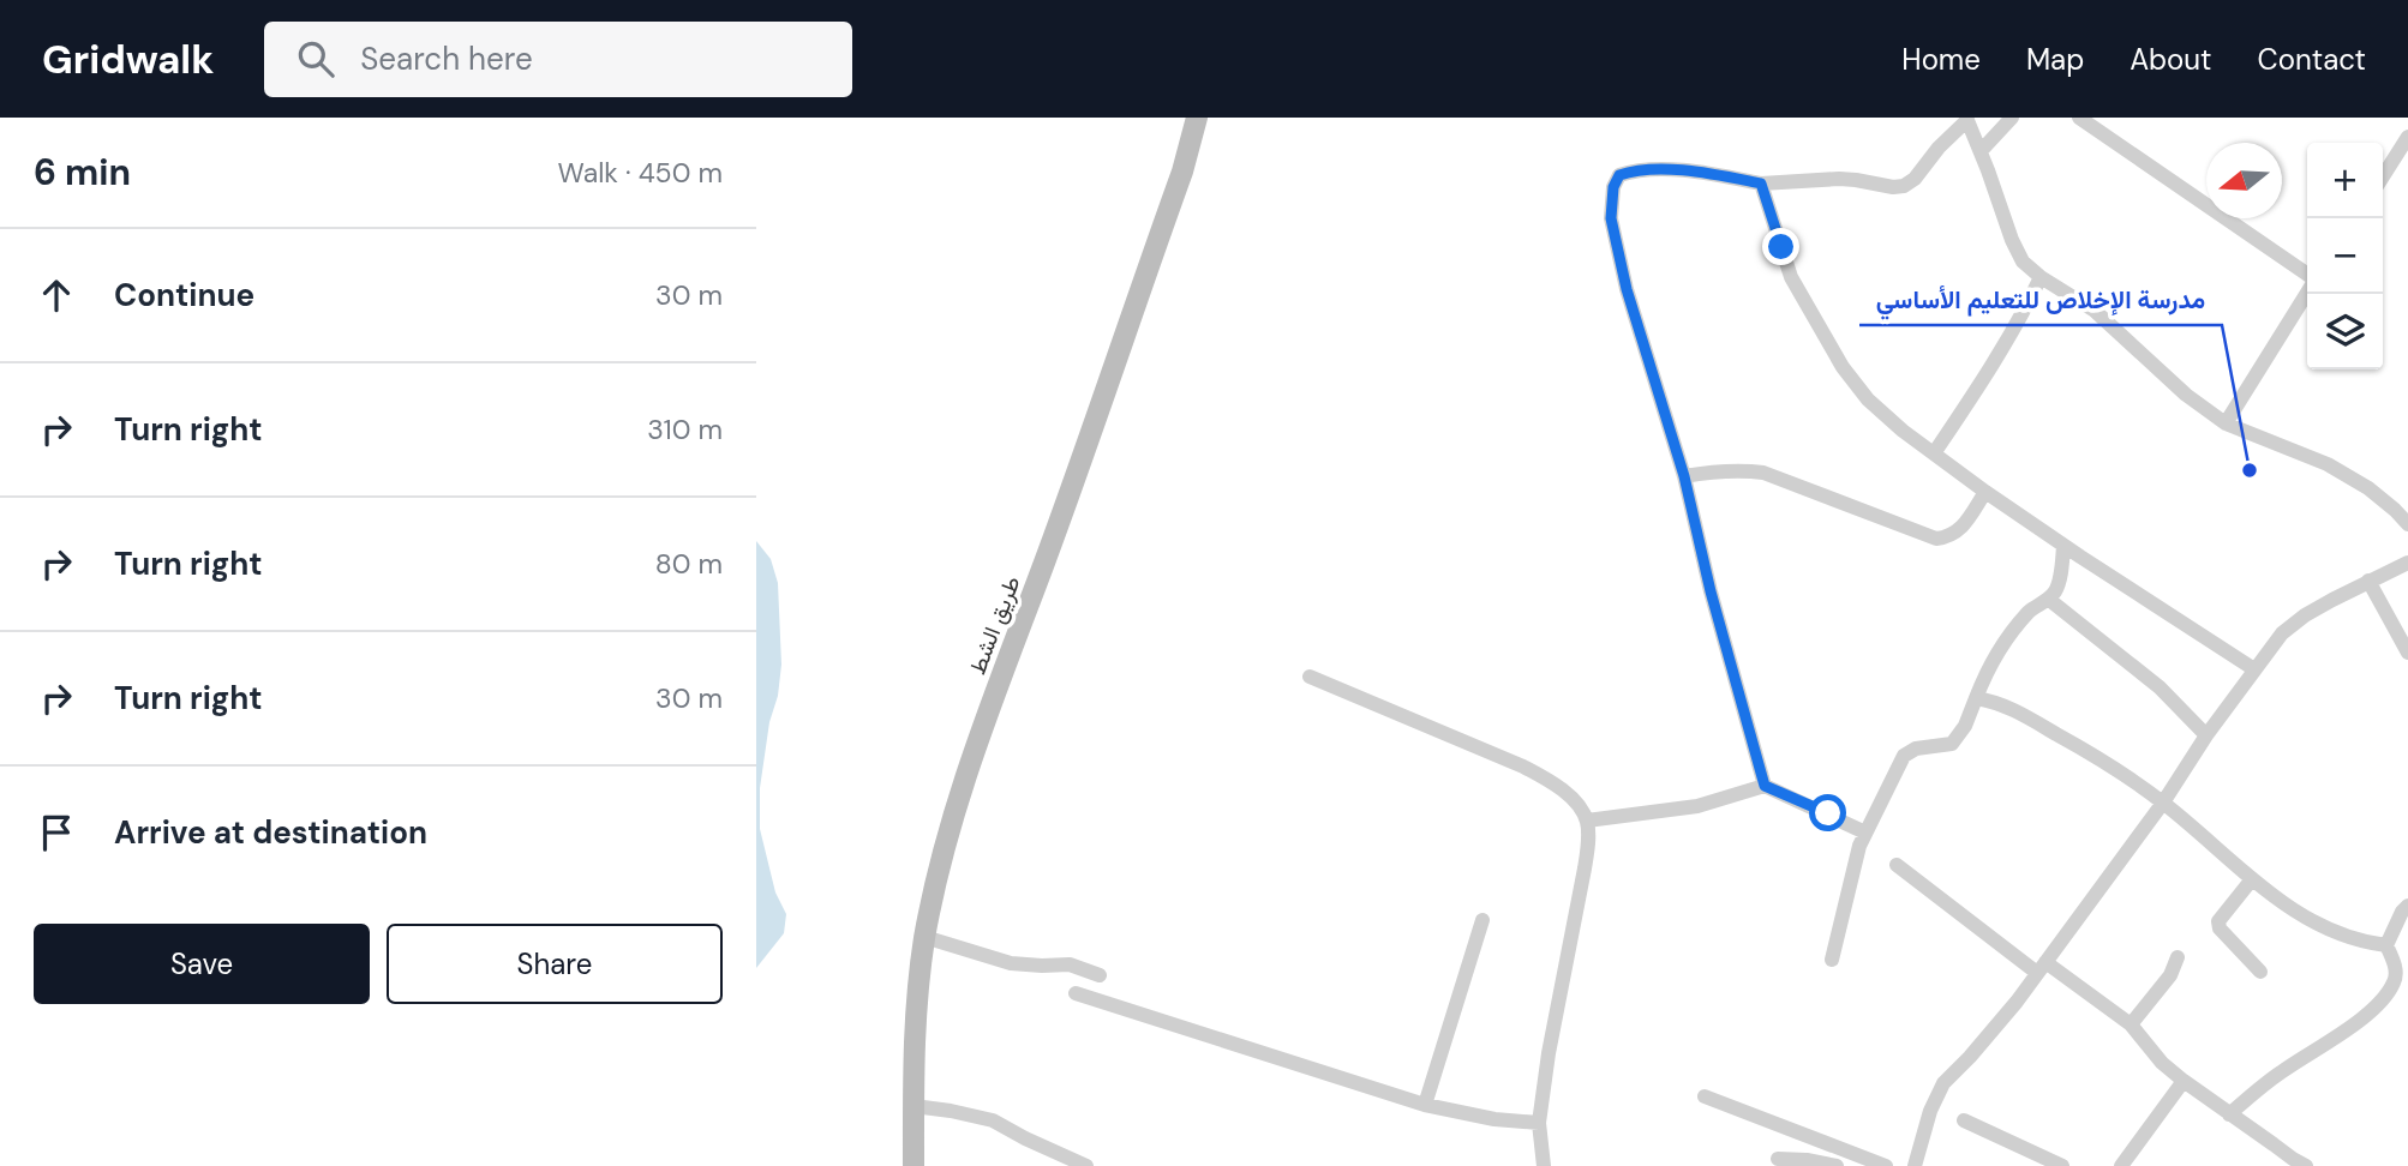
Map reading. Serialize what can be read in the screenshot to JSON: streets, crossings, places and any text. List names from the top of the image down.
{
  "streets": {
    "main road": ["طريق الشط"]
  },
  "places": ["مدرسة الإخلاص للتعليم الأساسي"],
  "north": "left",
  "page": {
    "header": "Gridwalk",
    "search": "Search here",
    "nav": [
      "Home",
      "Map",
      "About",
      "Contact"
    ],
    "heading": ["6 min", "Walk · 450 m"],
    "map_buttons": ["+", "−"],
    "list": [
      ["Continue", "30 m"],
      ["Turn right", "310 m"],
      ["Turn right", "80 m"],
      ["Turn right", "30 m"],
      "Arrive at destination"
    ],
    "buttons": ["Save", "Share"]
  }
}
